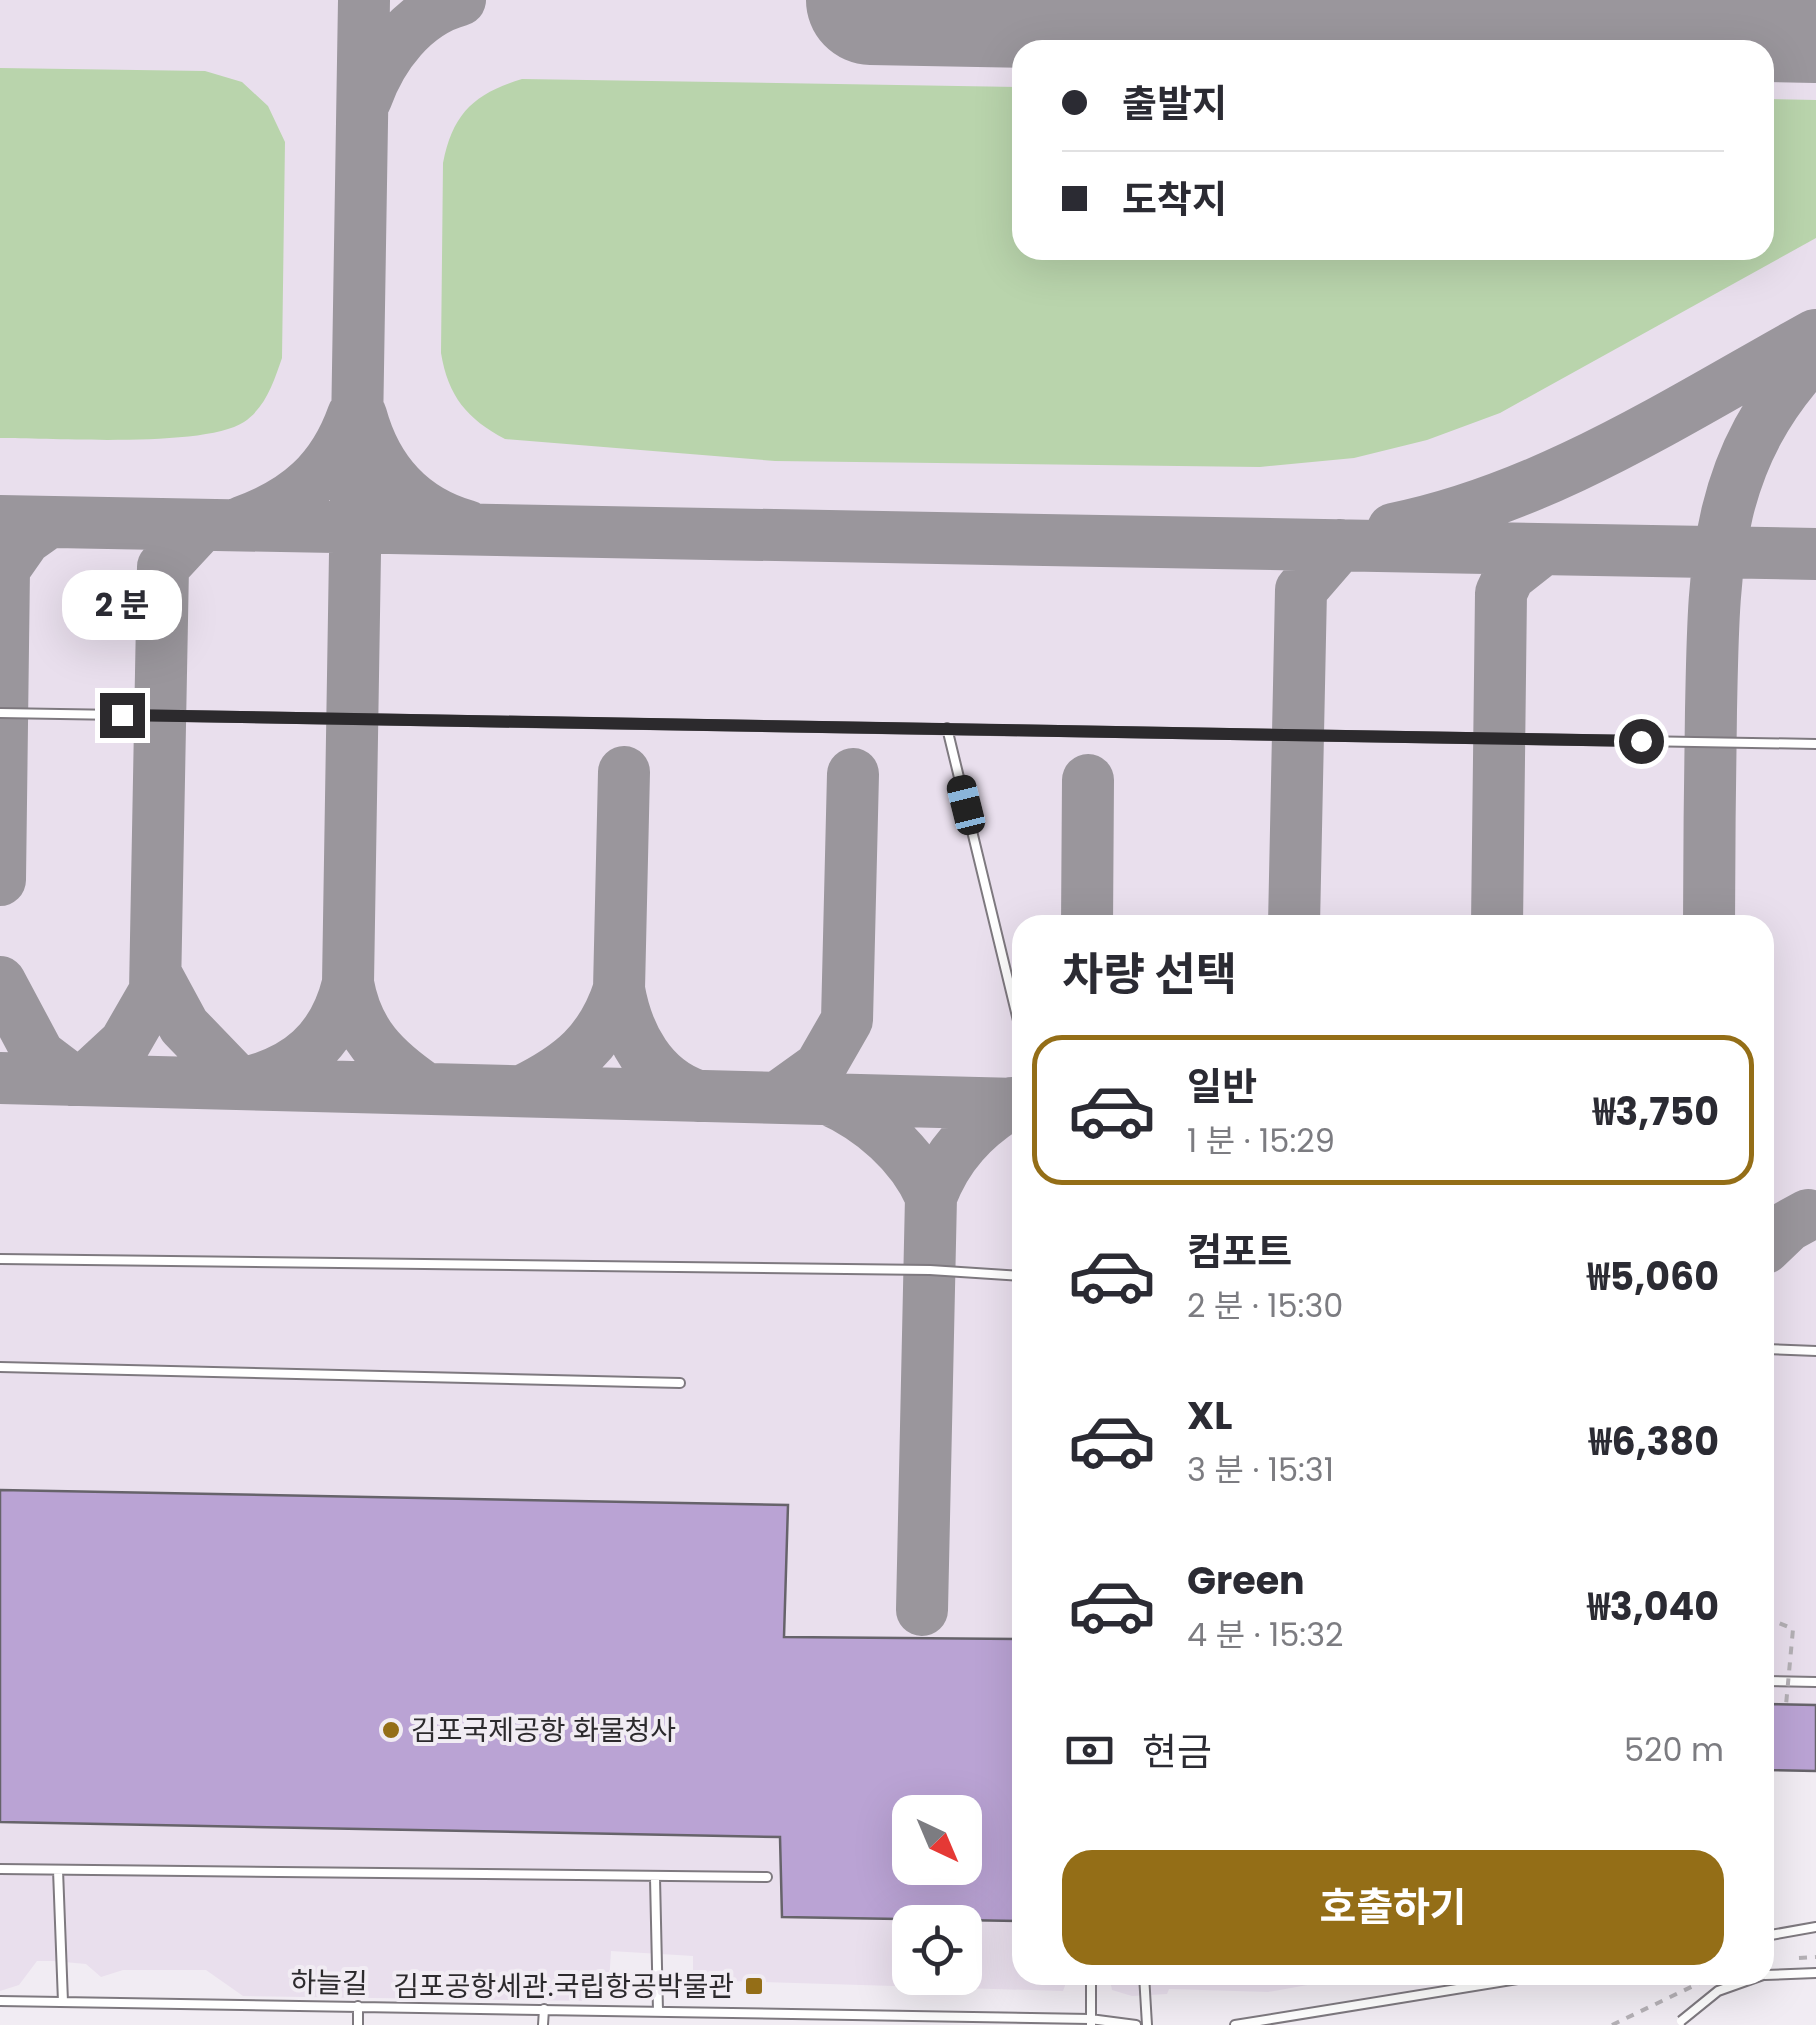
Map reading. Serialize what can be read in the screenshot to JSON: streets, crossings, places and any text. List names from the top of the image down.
{
  "streets": {
    "lane": ["하늘길"]
  },
  "places": {
    "other": ["김포국제공항 화물청사"],
    "transit": ["김포공항세관.국립항공박물관"]
  },
  "north": "bottom right",
  "page": {
    "banner": ["출발지", "도착지"],
    "bubble": "2 분",
    "heading": "차량 선택",
    "list": [
      {
        "name": "일반",
        "note": "1 분 · 15:29",
        "value": "₩3,750"
      },
      {
        "name": "컴포트",
        "note": "2 분 · 15:30",
        "value": "₩5,060"
      },
      {
        "name": "XL",
        "note": "3 분 · 15:31",
        "value": "₩6,380"
      },
      {
        "name": "Green",
        "note": "4 분 · 15:32",
        "value": "₩3,040"
      }
    ],
    "pay": ["현금", "520 m"],
    "buttons": "호출하기"
  }
}
